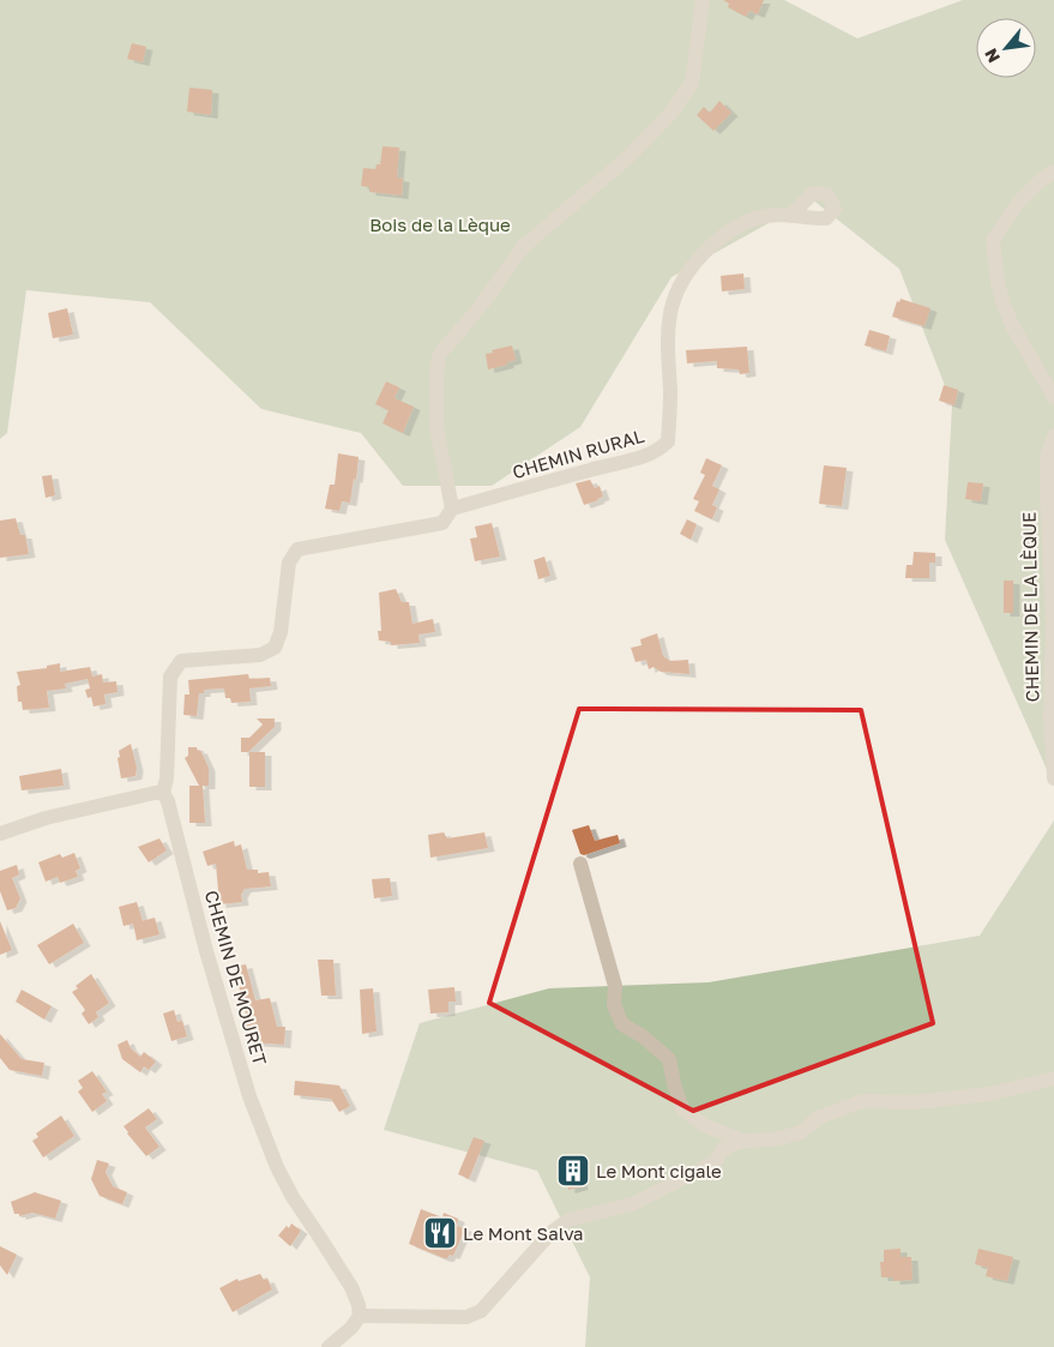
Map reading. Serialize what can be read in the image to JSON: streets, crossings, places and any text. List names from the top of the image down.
{
  "streets": {
    "street": ["CHEMIN RURAL", "CHEMIN DE LA LÈQUE", "CHEMIN DE MOURET"]
  },
  "parks": ["Bois de la Lèque"],
  "places": {
    "building": ["Le Mont cigale"],
    "restaurant": ["Le Mont Salva"]
  },
  "north": "bottom left"
}
